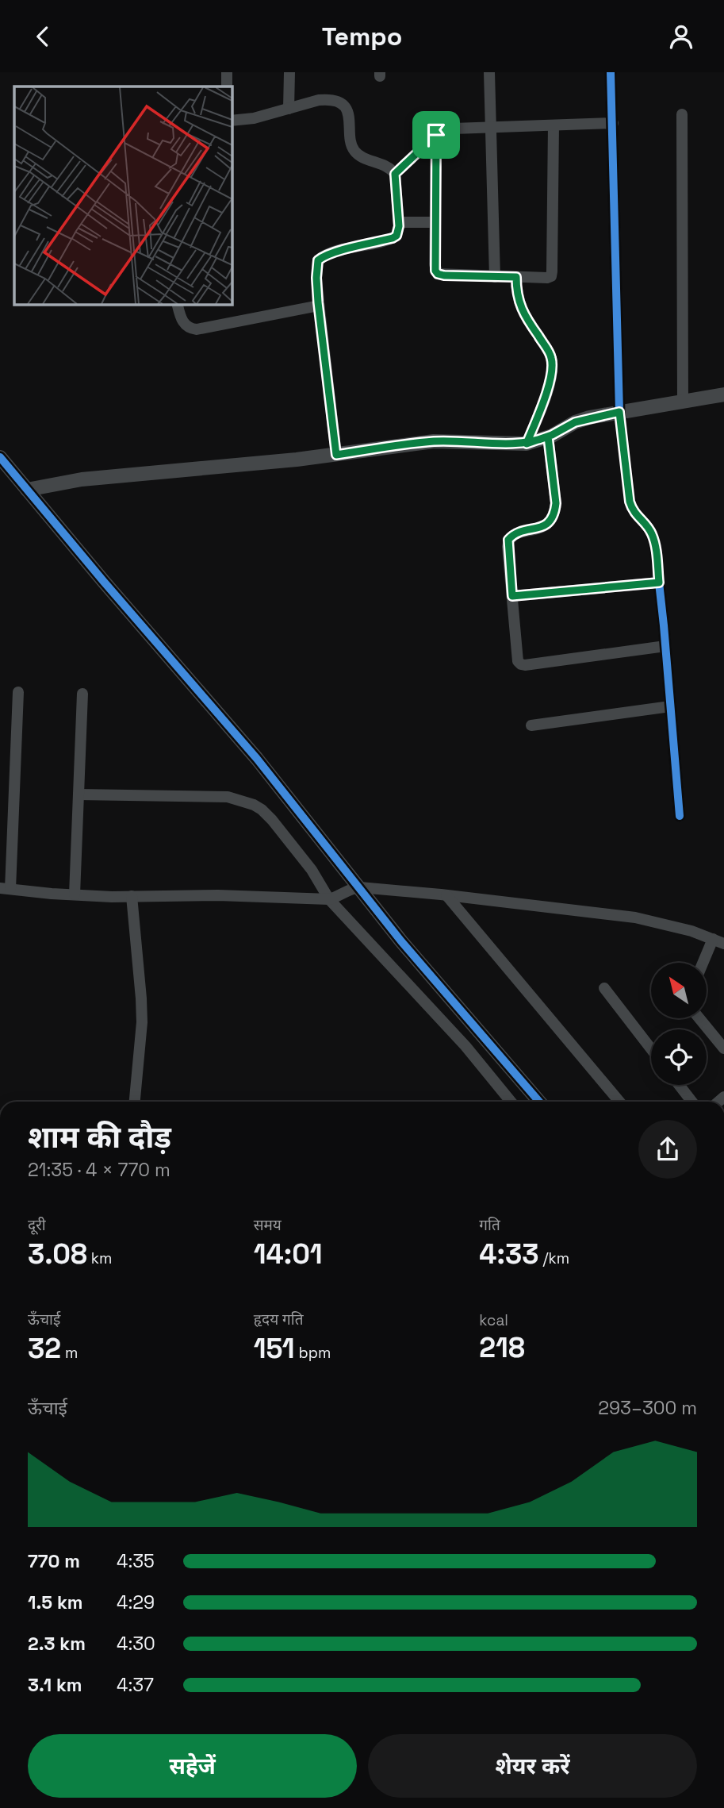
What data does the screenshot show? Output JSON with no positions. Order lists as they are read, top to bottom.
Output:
{
  "north": "top left",
  "page": {
    "header": "Tempo",
    "heading": ["शाम की दौड़", "21:35 · 4 × 770 m"],
    "stats": [
      ["दूरी", "3.08 km"],
      ["समय", "14:01"],
      ["गति", "4:33 /km"],
      ["ऊँचाई", "32 m"],
      ["हृदय गति", "151 bpm"],
      ["kcal", "218"]
    ],
    "chart": ["ऊँचाई", "293–300 m"],
    "list": [
      {
        "name": "770 m",
        "note": "4:35"
      },
      {
        "name": "1.5 km",
        "note": "4:29"
      },
      {
        "name": "2.3 km",
        "note": "4:30"
      },
      {
        "name": "3.1 km",
        "note": "4:37"
      }
    ],
    "buttons": ["सहेजें", "शेयर करें"]
  }
}
